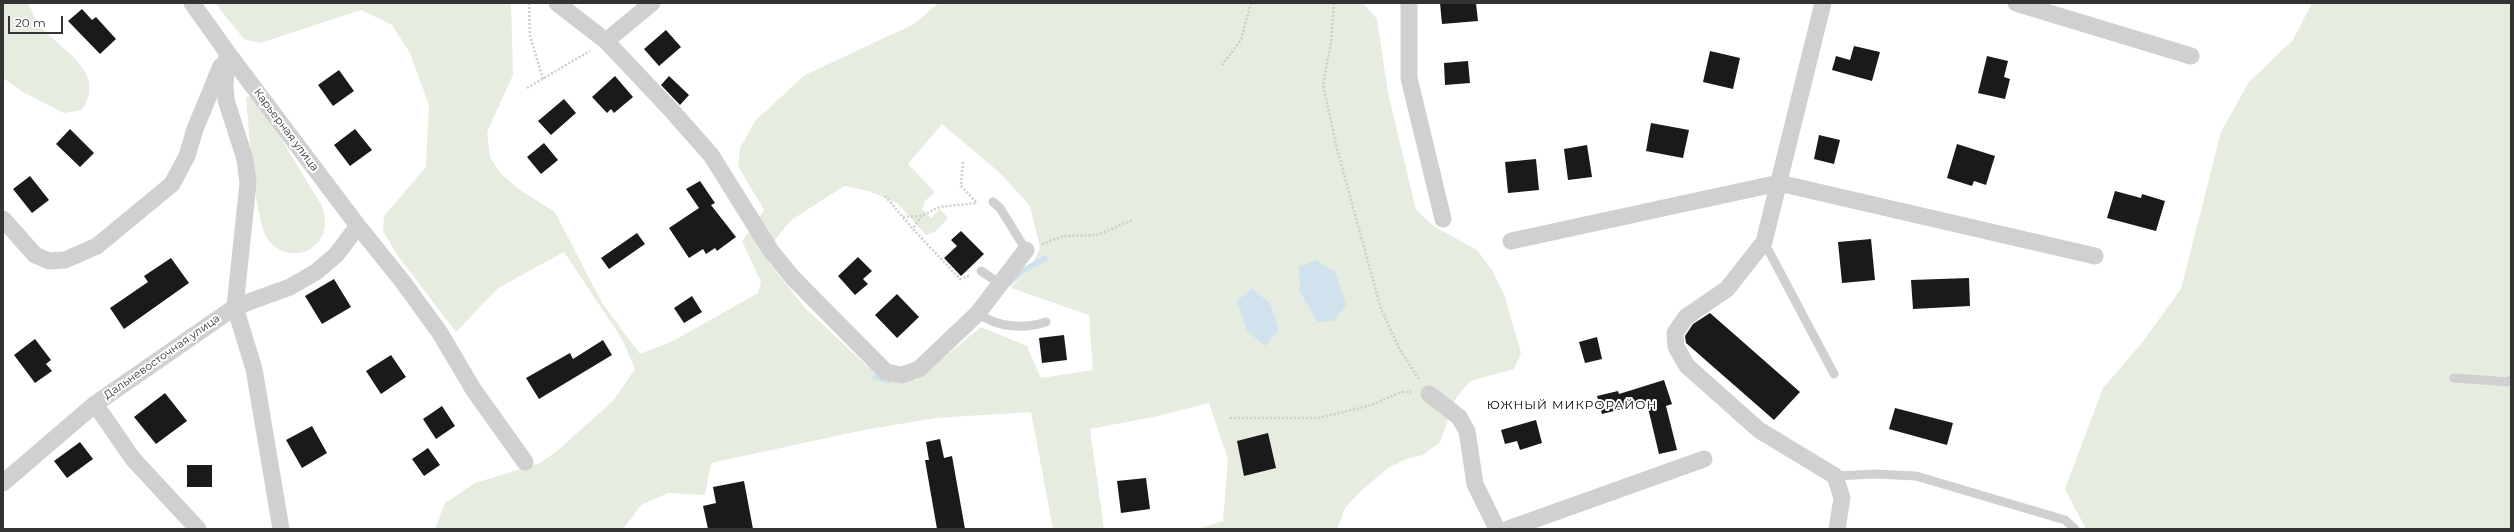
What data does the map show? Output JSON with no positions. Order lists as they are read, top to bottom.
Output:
{
  "streets": {
    "street": ["Карьерная улица", "Дальневосточная улица"]
  },
  "crossings": [
    ["Карьерная улица", "Дальневосточная улица"]
  ],
  "districts": ["ЮЖНЫЙ МИКРОРАЙОН"],
  "scale_bar": "20 m"
}
